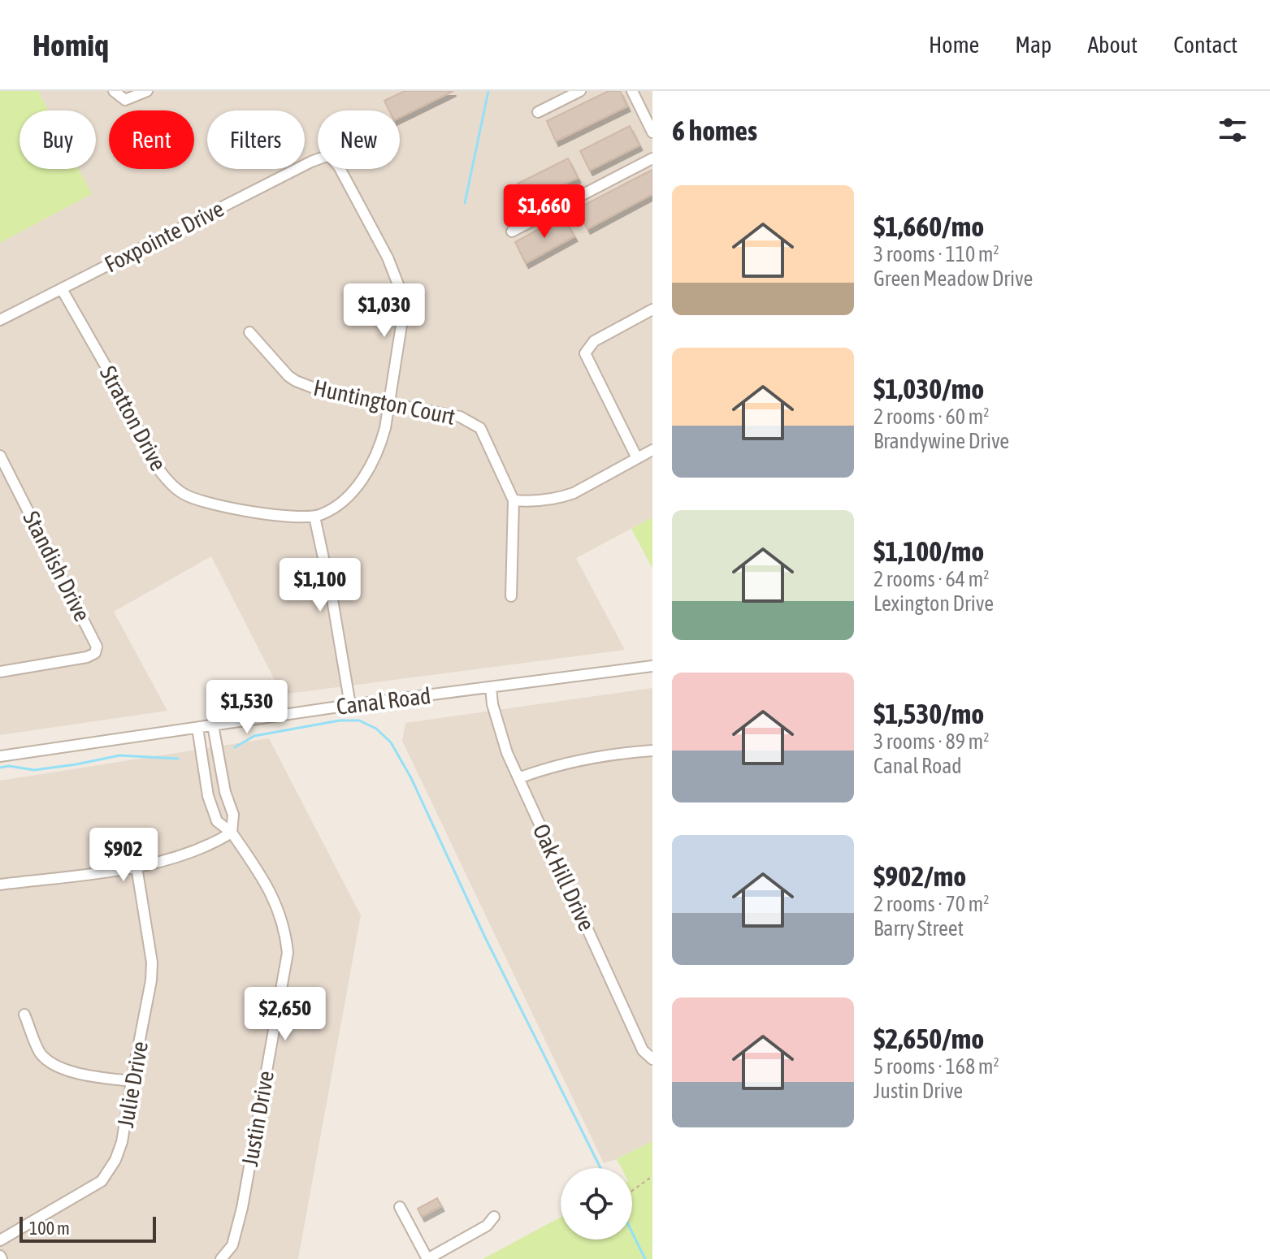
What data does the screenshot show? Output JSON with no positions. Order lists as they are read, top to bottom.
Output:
{
  "streets": {
    "street": [
      "Foxpointe Drive",
      "Huntington Court",
      "Stratton Drive",
      "Standish Drive",
      "Canal Road",
      "Oak Hill Drive",
      "Julie Drive",
      "Justin Drive"
    ]
  },
  "crossings": [
    ["Foxpointe Drive", "Huntington Court"],
    ["Foxpointe Drive", "Stratton Drive"],
    ["Canal Road", "Oak Hill Drive"],
    ["Canal Road", "Justin Drive"]
  ],
  "scale_bar": "100 m",
  "page": {
    "header": "Homiq",
    "nav": [
      "Home",
      "Map",
      "About",
      "Contact"
    ],
    "heading": "6 homes",
    "chip": [
      "Buy",
      "Rent",
      "Filters",
      "New"
    ],
    "list": [
      {
        "name": "$1,660/mo",
        "note": "3 rooms · 110 m² · Green Meadow Drive"
      },
      {
        "name": "$1,030/mo",
        "note": "2 rooms · 60 m² · Brandywine Drive"
      },
      {
        "name": "$1,100/mo",
        "note": "2 rooms · 64 m² · Lexington Drive"
      },
      {
        "name": "$1,530/mo",
        "note": "3 rooms · 89 m² · Canal Road"
      },
      {
        "name": "$902/mo",
        "note": "2 rooms · 70 m² · Barry Street"
      },
      {
        "name": "$2,650/mo",
        "note": "5 rooms · 168 m² · Justin Drive"
      }
    ],
    "price": [
      "$1,660",
      "$1,030",
      "$1,100",
      "$1,530",
      "$902",
      "$2,650"
    ],
    "scale": "100 m"
  }
}
